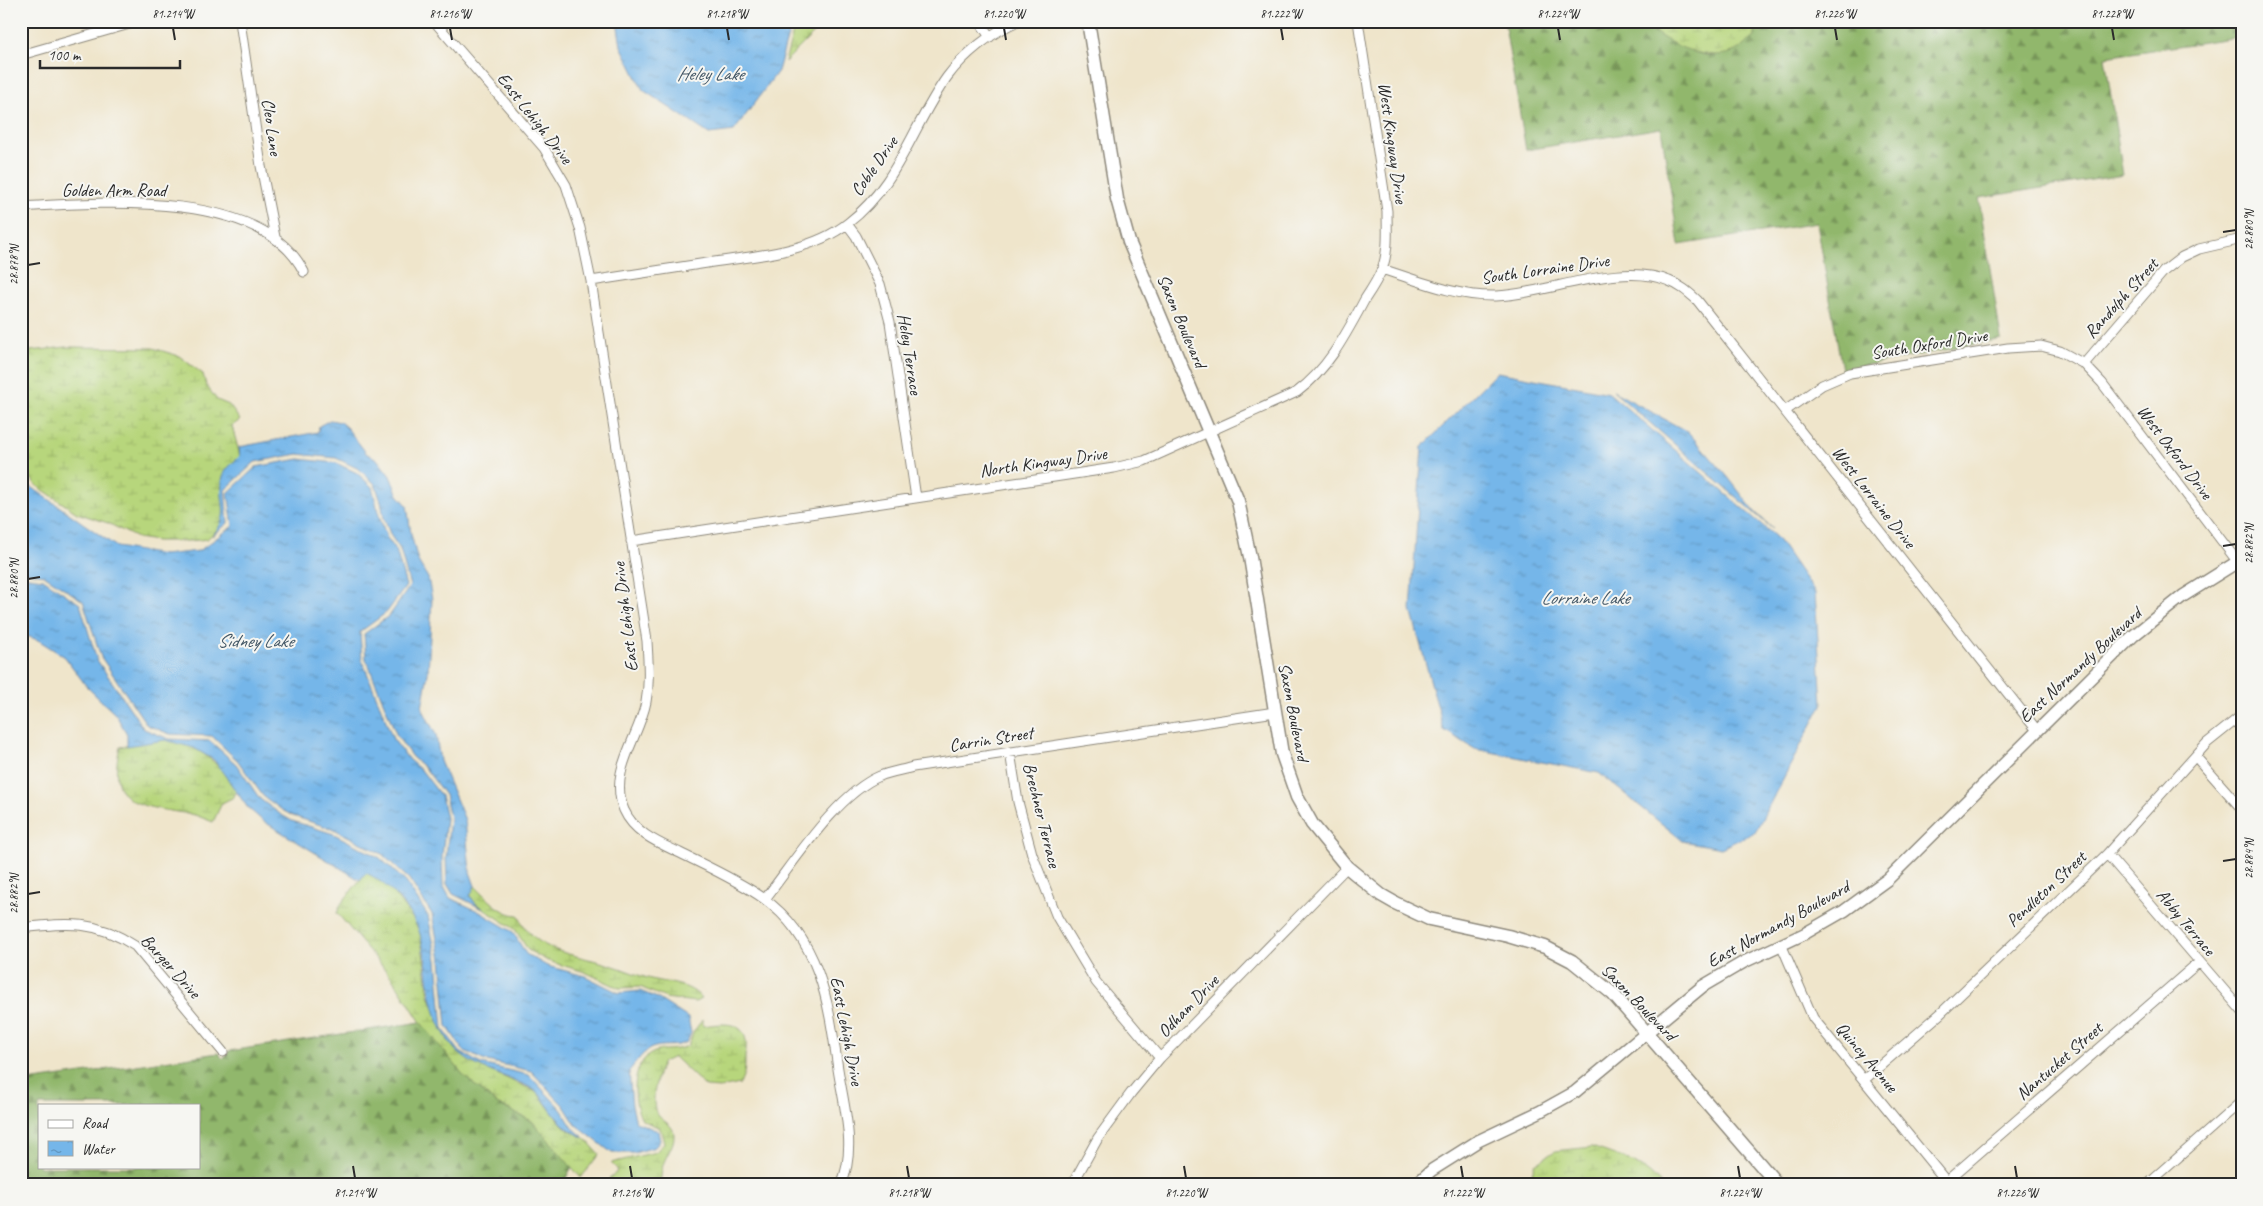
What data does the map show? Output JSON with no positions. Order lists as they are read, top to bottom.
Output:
{
  "streets": {
    "main road": ["Saxon Boulevard"],
    "street": [
      "East Lehigh Drive",
      "Cleo Lane",
      "West Kingway Drive",
      "Coble Drive",
      "Golden Arm Road",
      "South Lorraine Drive",
      "Randolph Street",
      "South Oxford Drive",
      "Heley Terrace",
      "West Oxford Drive",
      "North Kingway Drive",
      "West Lorraine Drive",
      "East Normandy Boulevard",
      "Carrin Street",
      "Brechner Terrace",
      "Pendleton Street",
      "Abby Terrace",
      "Barger Drive",
      "Odham Drive",
      "Quincy Avenue",
      "Nantucket Street"
    ]
  },
  "crossings": [
    ["East Lehigh Drive", "Coble Drive"],
    ["East Lehigh Drive", "North Kingway Drive"],
    ["East Lehigh Drive", "Carrin Street"],
    ["Cleo Lane", "Golden Arm Road"],
    ["West Kingway Drive", "South Lorraine Drive"],
    ["West Kingway Drive", "North Kingway Drive"],
    ["Coble Drive", "Heley Terrace"],
    ["South Lorraine Drive", "North Kingway Drive"],
    ["South Lorraine Drive", "West Lorraine Drive"],
    ["Randolph Street", "South Oxford Drive"],
    ["Randolph Street", "West Oxford Drive"],
    ["Saxon Boulevard", "North Kingway Drive"],
    ["Saxon Boulevard", "East Normandy Boulevard"],
    ["Saxon Boulevard", "Carrin Street"],
    ["Saxon Boulevard", "Odham Drive"],
    ["South Oxford Drive", "West Oxford Drive"],
    ["South Oxford Drive", "West Lorraine Drive"],
    ["Heley Terrace", "North Kingway Drive"],
    ["West Oxford Drive", "East Normandy Boulevard"],
    ["West Lorraine Drive", "East Normandy Boulevard"],
    ["East Normandy Boulevard", "Quincy Avenue"],
    ["Carrin Street", "Brechner Terrace"],
    ["Brechner Terrace", "Odham Drive"],
    ["Pendleton Street", "Abby Terrace"],
    ["Pendleton Street", "Quincy Avenue"],
    ["Abby Terrace", "Nantucket Street"],
    ["Quincy Avenue", "Nantucket Street"]
  ],
  "water": ["Heley Lake", "Lorraine Lake", "Sidney Lake"],
  "legend": ["Road", "Water"],
  "scale_bar": "100 m",
  "coordinates": [
    "81.214°W",
    "81.216°W",
    "81.218°W",
    "81.220°W",
    "81.222°W",
    "81.224°W",
    "81.226°W",
    "81.228°W",
    "28.880°N",
    "28.878°N",
    "28.882°N",
    "28.884°N"
  ]
}
